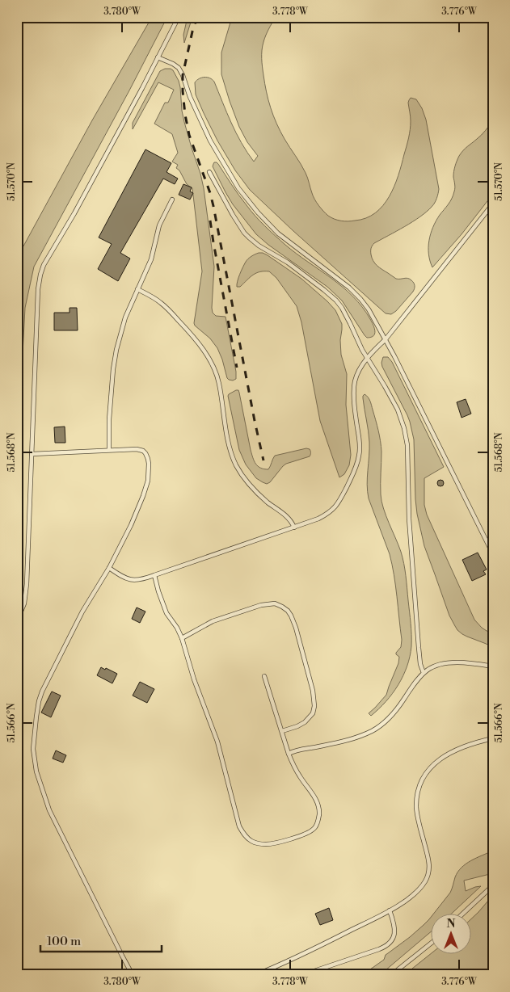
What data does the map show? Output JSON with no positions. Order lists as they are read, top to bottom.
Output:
{
  "scale_bar": "100 m",
  "north": "top",
  "coordinates": [
    "3.780°W",
    "3.778°W",
    "3.776°W",
    "51.570°N",
    "51.568°N",
    "51.566°N"
  ]
}
